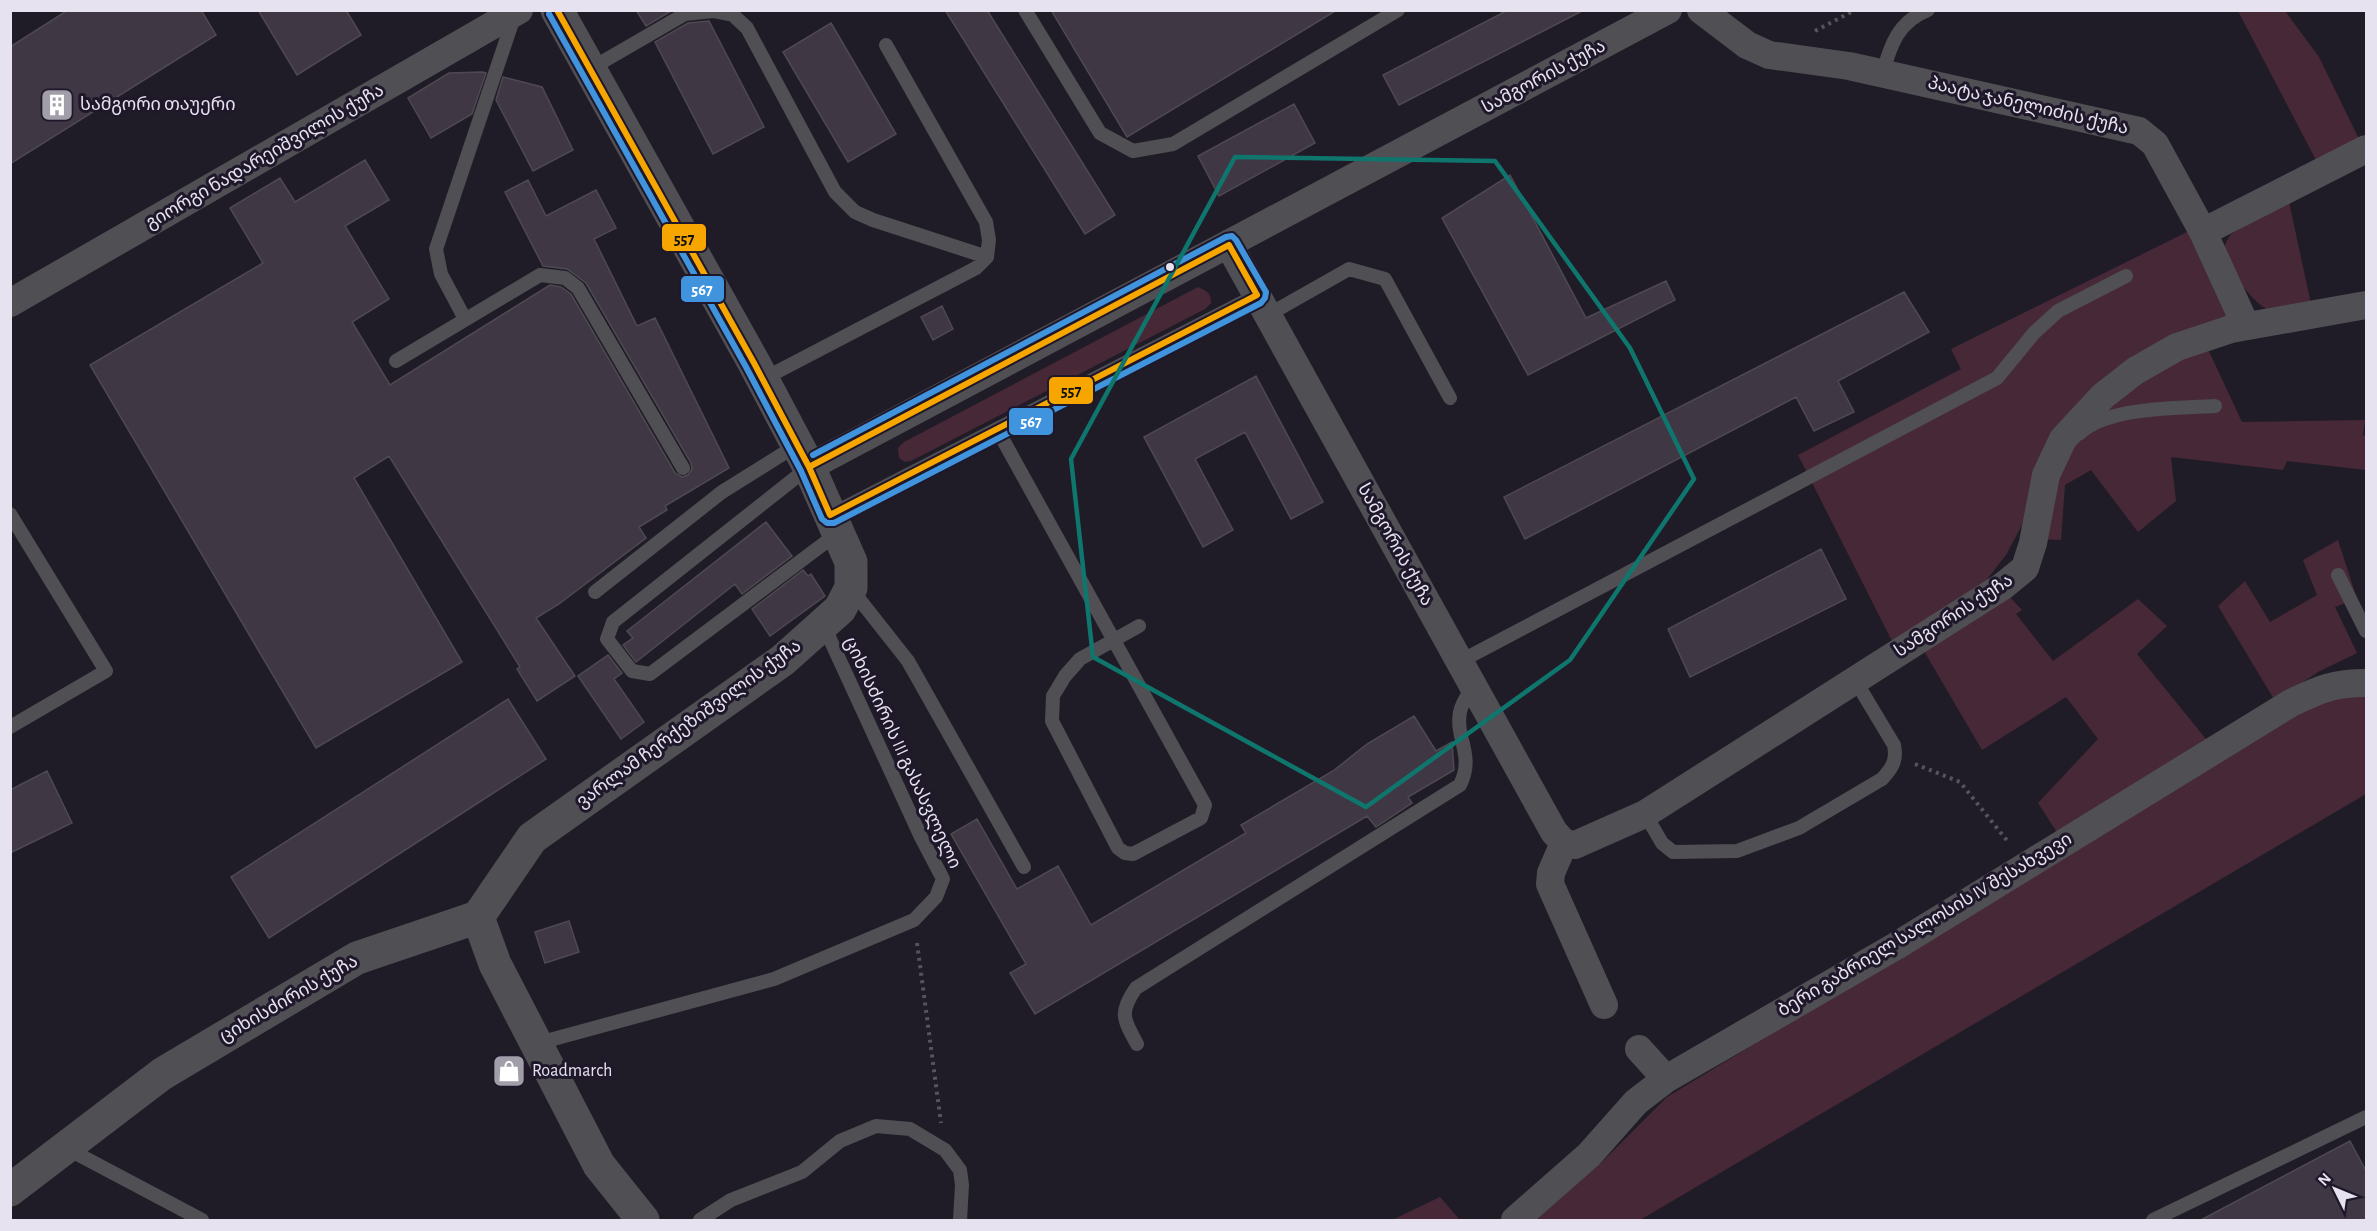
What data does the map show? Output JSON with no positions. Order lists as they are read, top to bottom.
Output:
{
  "streets": {
    "street": [
      "სამგორის ქუჩა",
      "პაატა ჯანელიძის ქუჩა",
      "გიორგი ნადარეიშვილის ქუჩა",
      "ვარლამ ჩერქეზიშვილის ქუჩა",
      "ბერი გაბრიელ სალოსის IV შესახვევი",
      "ციხისძირის ქუჩა"
    ],
    "lane": ["ციხისძირის III გასასვლელი"]
  },
  "crossings": [
    ["სამგორის ქუჩა", "პაატა ჯანელიძის ქუჩა"],
    ["ვარლამ ჩერქეზიშვილის ქუჩა", "ციხისძირის III გასასვლელი"],
    ["ვარლამ ჩერქეზიშვილის ქუჩა", "ციხისძირის ქუჩა"]
  ],
  "places": {
    "building": ["სამგორი თაუერი"],
    "shop": ["Roadmarch"]
  },
  "lines": ["transit line 557", "transit line 567"],
  "north": "top left"
}
